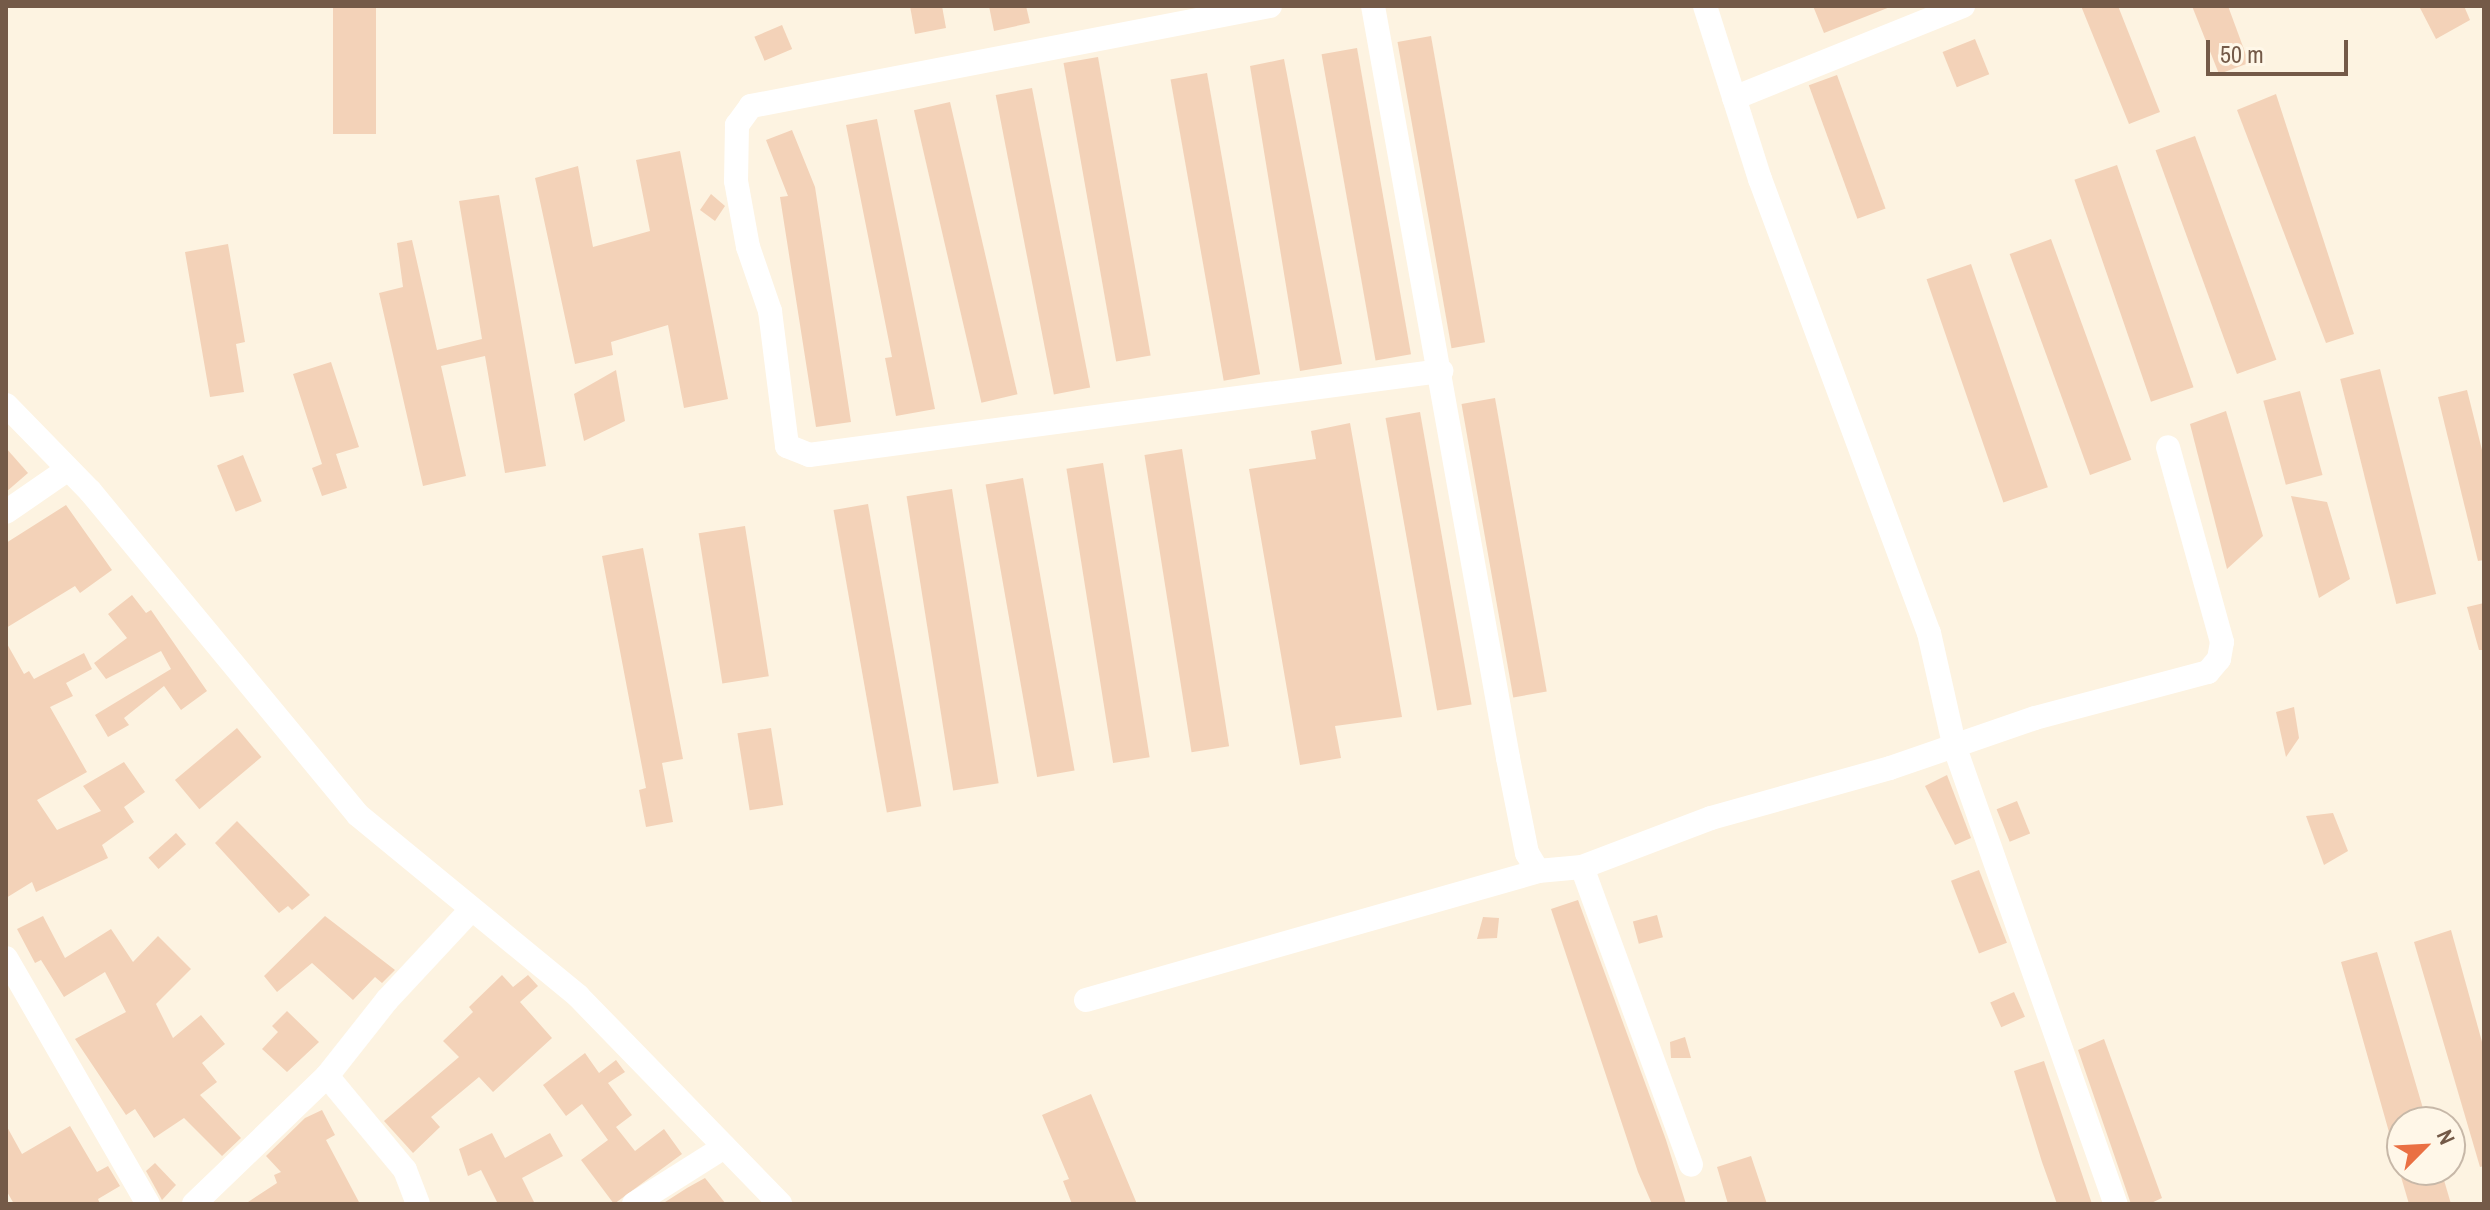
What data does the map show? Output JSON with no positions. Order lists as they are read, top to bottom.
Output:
{
  "scale_bar": "50 m",
  "north": "top right"
}
